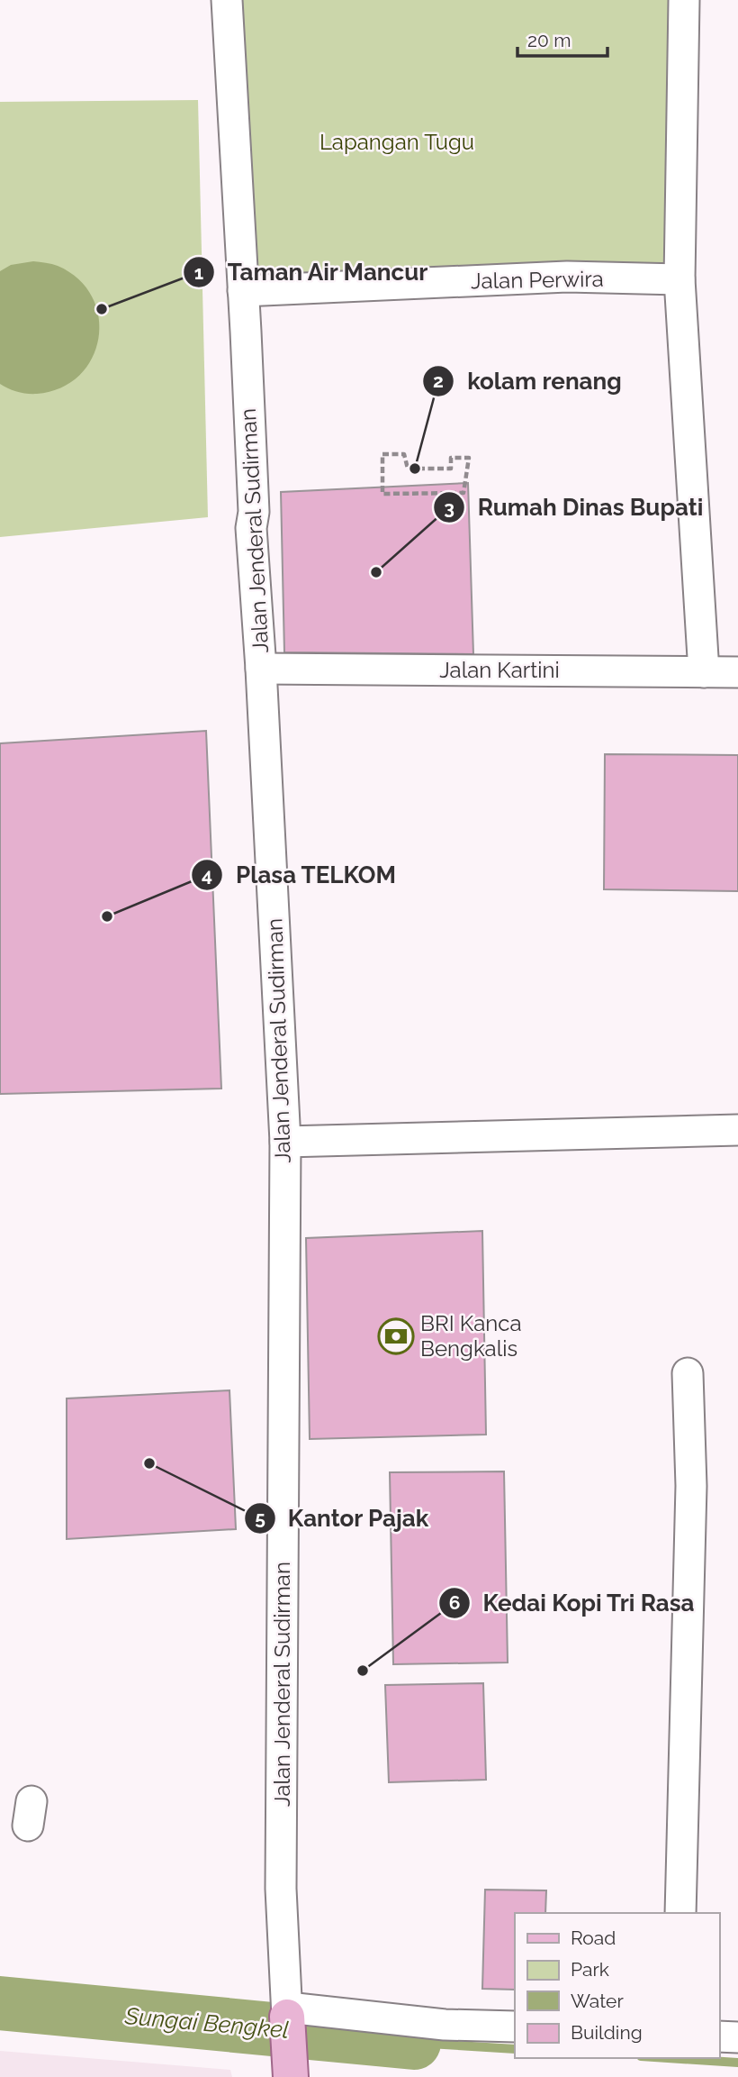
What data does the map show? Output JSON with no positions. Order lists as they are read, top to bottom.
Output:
{
  "streets": {
    "street": ["Jalan Perwira", "Jalan Jenderal Sudirman", "Jalan Kartini"]
  },
  "crossings": [
    ["Jalan Perwira", "Jalan Jenderal Sudirman"],
    ["Jalan Jenderal Sudirman", "Jalan Kartini"]
  ],
  "water": ["Sungai Bengkel"],
  "parks": ["Lapangan Tugu"],
  "places": {
    "other": [
      "Taman Air Mancur",
      "kolam renang",
      "Rumah Dinas Bupati",
      "Plasa TELKOM",
      "Kantor Pajak",
      "Kedai Kopi Tri Rasa"
    ],
    "bank": ["BRI Kanca Bengkalis"]
  },
  "legend": [
    "Road",
    "Park",
    "Water",
    "Building"
  ],
  "scale_bar": "20 m"
}
